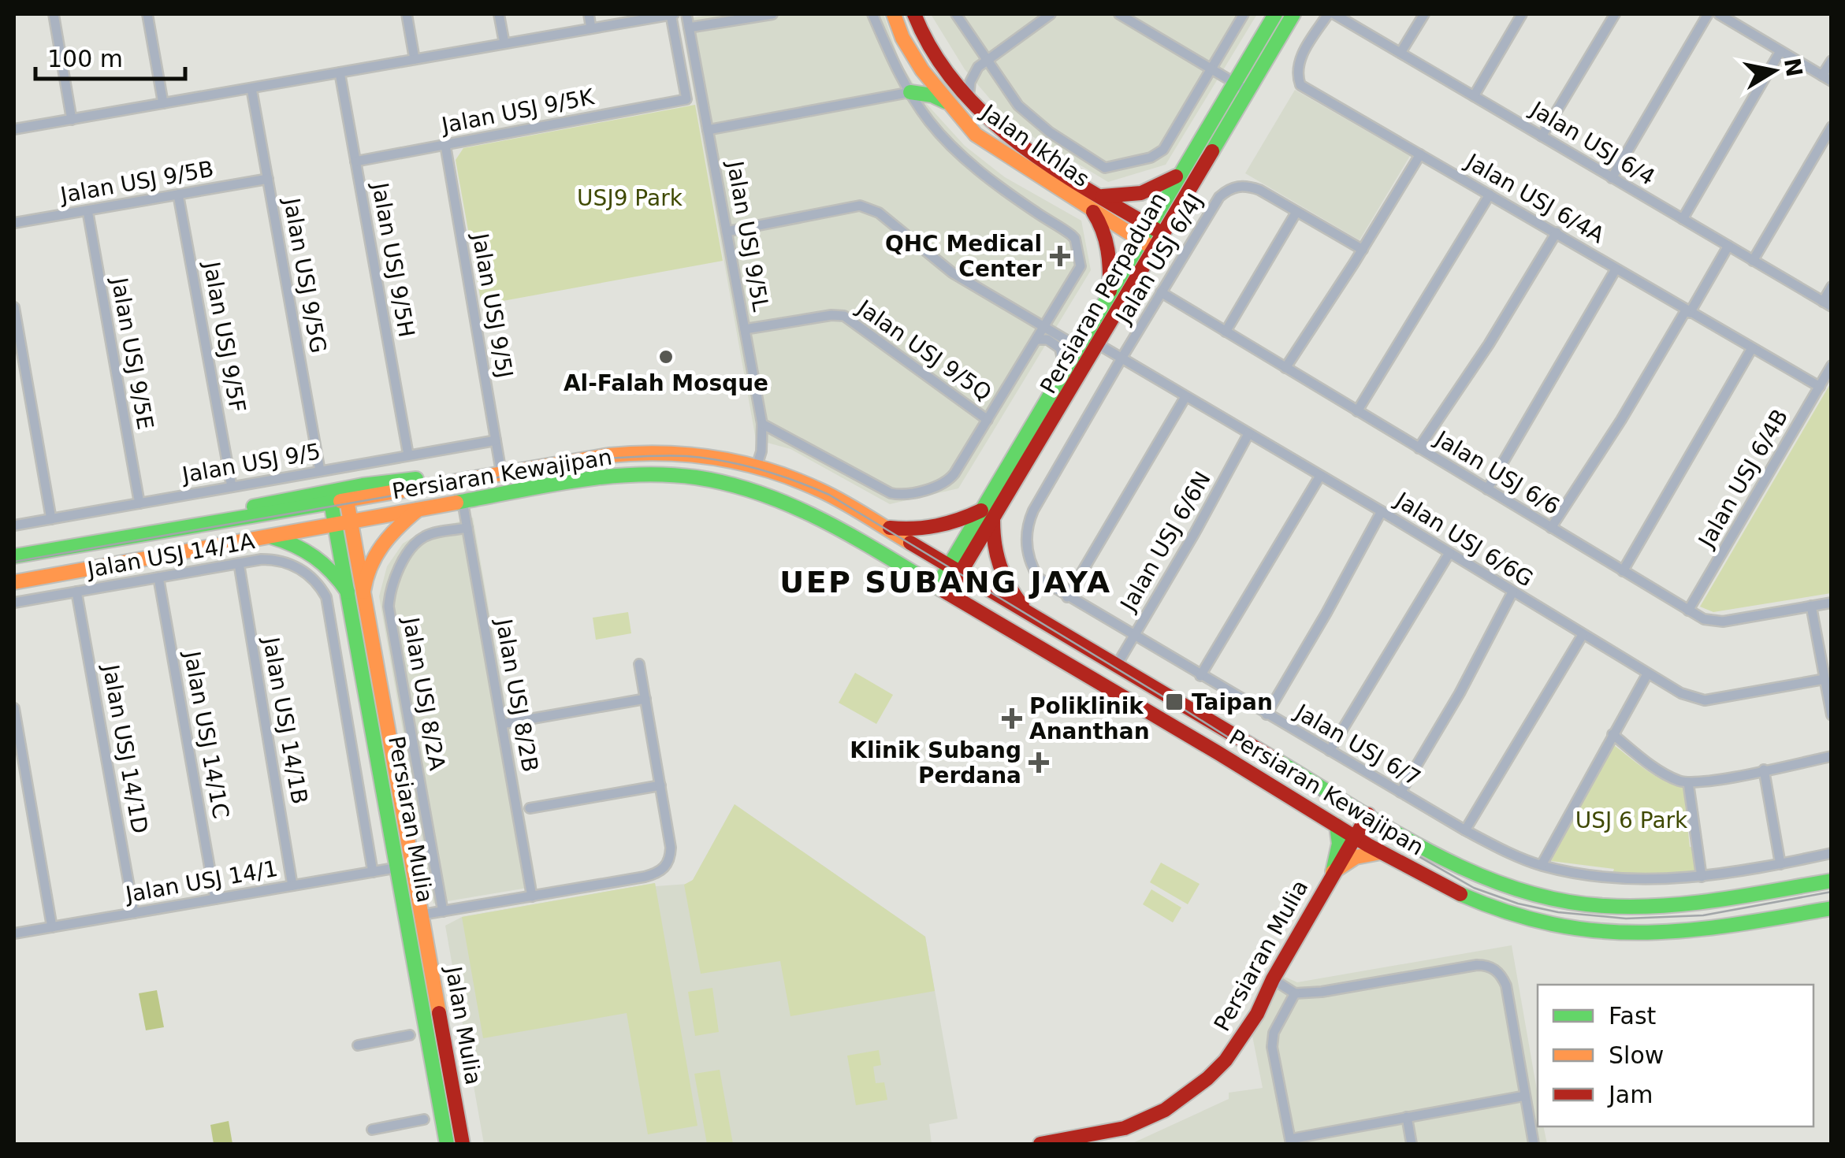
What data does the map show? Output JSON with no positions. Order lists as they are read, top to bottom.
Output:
{
  "streets": {
    "main road": [
      "Jalan Ikhlas",
      "Persiaran Perpaduan",
      "Persiaran Kewajipan",
      "Persiaran Mulia",
      "Jalan Mulia"
    ],
    "street": [
      "Jalan USJ 9/5K",
      "Jalan USJ 6/4",
      "Jalan USJ 9/5B",
      "Jalan USJ 6/4A",
      "Jalan USJ 9/5L",
      "Jalan USJ 6/4J",
      "Jalan USJ 9/5H",
      "Jalan USJ 9/5G",
      "Jalan USJ 9/5J",
      "Jalan USJ 9/5F",
      "Jalan USJ 9/5Q",
      "Jalan USJ 9/5E",
      "Jalan USJ 9/5",
      "Jalan USJ 6/6",
      "Jalan USJ 6/4B",
      "Jalan USJ 6/6G",
      "Jalan USJ 6/6N",
      "Jalan USJ 14/1A",
      "Jalan USJ 8/2A",
      "Jalan USJ 8/2B",
      "Jalan USJ 14/1B",
      "Jalan USJ 14/1C",
      "Jalan USJ 6/7",
      "Jalan USJ 14/1D",
      "Jalan USJ 14/1"
    ]
  },
  "crossings": [
    ["Jalan USJ 9/5K", "Jalan USJ 9/5H"],
    ["Jalan USJ 9/5K", "Jalan USJ 9/5J"],
    ["Jalan Ikhlas", "Persiaran Perpaduan"],
    ["Jalan USJ 9/5B", "Jalan USJ 9/5G"],
    ["Jalan USJ 9/5B", "Jalan USJ 9/5F"],
    ["Jalan USJ 9/5B", "Jalan USJ 9/5E"],
    ["Jalan USJ 6/4A", "Jalan USJ 6/4B"],
    ["Jalan USJ 9/5L", "Jalan USJ 9/5Q"],
    ["Jalan USJ 9/5L", "Persiaran Kewajipan"],
    ["Jalan USJ 6/4J", "Jalan USJ 6/6"],
    ["Jalan USJ 6/4J", "Jalan USJ 6/6G"],
    ["Jalan USJ 6/4J", "Jalan USJ 6/7"],
    ["Jalan USJ 9/5H", "Jalan USJ 9/5"],
    ["Jalan USJ 9/5G", "Jalan USJ 9/5"],
    ["Persiaran Perpaduan", "Persiaran Kewajipan"],
    ["Persiaran Perpaduan", "Jalan USJ 6/6G"],
    ["Jalan USJ 9/5J", "Jalan USJ 9/5"],
    ["Jalan USJ 9/5J", "Persiaran Kewajipan"],
    ["Jalan USJ 9/5F", "Jalan USJ 9/5"],
    ["Jalan USJ 9/5E", "Jalan USJ 9/5"],
    ["Jalan USJ 6/6", "Jalan USJ 6/4B"],
    ["Persiaran Kewajipan", "Jalan USJ 6/6N"],
    ["Persiaran Kewajipan", "Jalan USJ 8/2B"],
    ["Persiaran Kewajipan", "Persiaran Mulia"],
    ["Jalan USJ 6/6G", "Jalan USJ 6/6N"],
    ["Jalan USJ 6/6G", "Jalan USJ 6/7"],
    ["Jalan USJ 6/6N", "Jalan USJ 6/7"],
    ["Jalan USJ 14/1A", "Jalan USJ 14/1B"],
    ["Jalan USJ 14/1A", "Jalan USJ 14/1C"],
    ["Jalan USJ 14/1A", "Jalan USJ 14/1D"],
    ["Jalan USJ 14/1A", "Jalan USJ 14/1"],
    ["Jalan USJ 8/2A", "Jalan USJ 8/2B"],
    ["Jalan USJ 14/1B", "Jalan USJ 14/1"],
    ["Jalan USJ 14/1C", "Jalan USJ 14/1"],
    ["Jalan USJ 14/1D", "Jalan USJ 14/1"],
    ["Persiaran Mulia", "Jalan USJ 14/1"],
    ["Persiaran Mulia", "Jalan Mulia"]
  ],
  "districts": ["UEP SUBANG JAYA"],
  "parks": ["USJ9 Park", "USJ 6 Park"],
  "places": {
    "health": ["QHC Medical Center", "Poliklinik Ananthan", "Klinik Subang Perdana"],
    "other": ["Al-Falah Mosque"],
    "transit": ["Taipan"]
  },
  "legend": ["Fast", "Slow", "Jam"],
  "scale_bar": "100 m",
  "north": "right"
}
